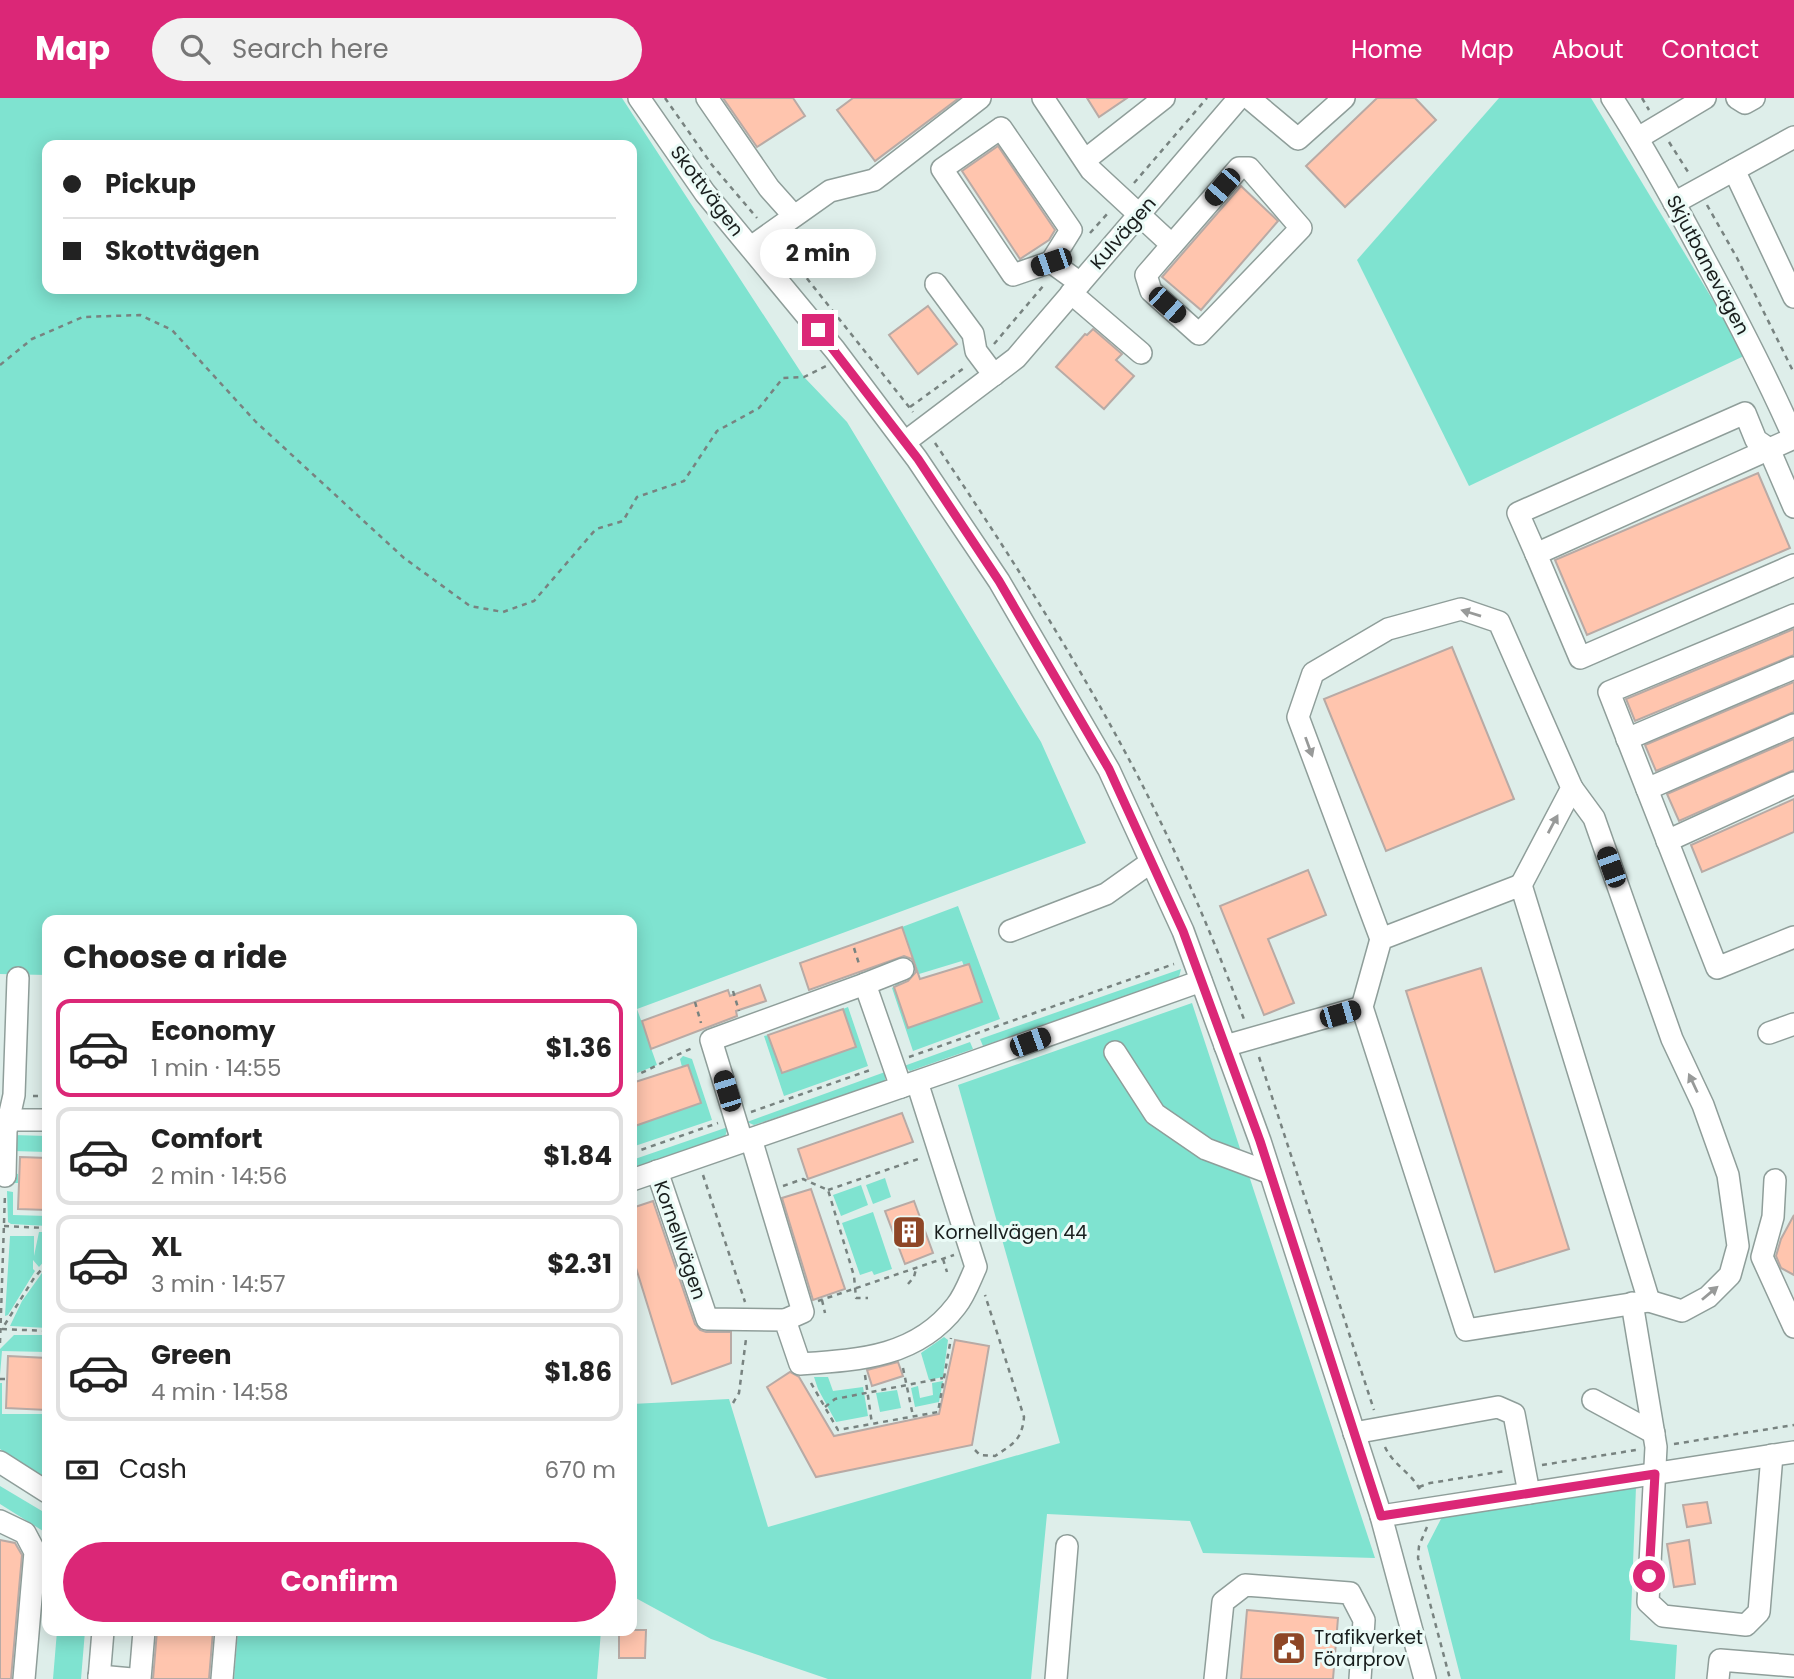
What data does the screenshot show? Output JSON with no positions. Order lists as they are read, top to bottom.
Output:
{
  "streets": {
    "street": [
      "Skottvägen",
      "Kulvägen",
      "Skjutbanevägen",
      "Kornellvägen"
    ]
  },
  "crossings": [
    ["Skottvägen", "Kulvägen"],
    ["Skottvägen", "Kornellvägen"]
  ],
  "places": {
    "building": ["Kornellvägen 44"],
    "public building": ["Trafikverket Förarprov"]
  },
  "page": {
    "header": "Map",
    "search": "Search here",
    "nav": [
      "Home",
      "Map",
      "About",
      "Contact"
    ],
    "banner": ["Pickup", "Skottvägen"],
    "bubble": "2 min",
    "heading": "Choose a ride",
    "list": [
      {
        "name": "Economy",
        "note": "1 min · 14:55",
        "value": "$1.36"
      },
      {
        "name": "Comfort",
        "note": "2 min · 14:56",
        "value": "$1.84"
      },
      {
        "name": "XL",
        "note": "3 min · 14:57",
        "value": "$2.31"
      },
      {
        "name": "Green",
        "note": "4 min · 14:58",
        "value": "$1.86"
      }
    ],
    "pay": ["Cash", "670 m"],
    "buttons": "Confirm"
  }
}
